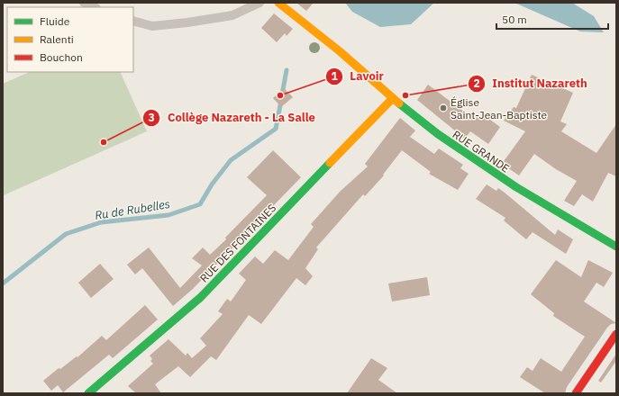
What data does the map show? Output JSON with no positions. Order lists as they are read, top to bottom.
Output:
{
  "streets": {
    "street": ["RUE GRANDE", "RUE DES FONTAINES"]
  },
  "crossings": [
    ["RUE GRANDE", "RUE DES FONTAINES"]
  ],
  "water": ["Ru de Rubelles"],
  "places": [
    "Lavoir",
    "Institut Nazareth",
    "Église Saint-Jean-Baptiste",
    "Collège Nazareth - La Salle"
  ],
  "legend": ["Fluide", "Ralenti", "Bouchon"],
  "scale_bar": "50 m"
}
